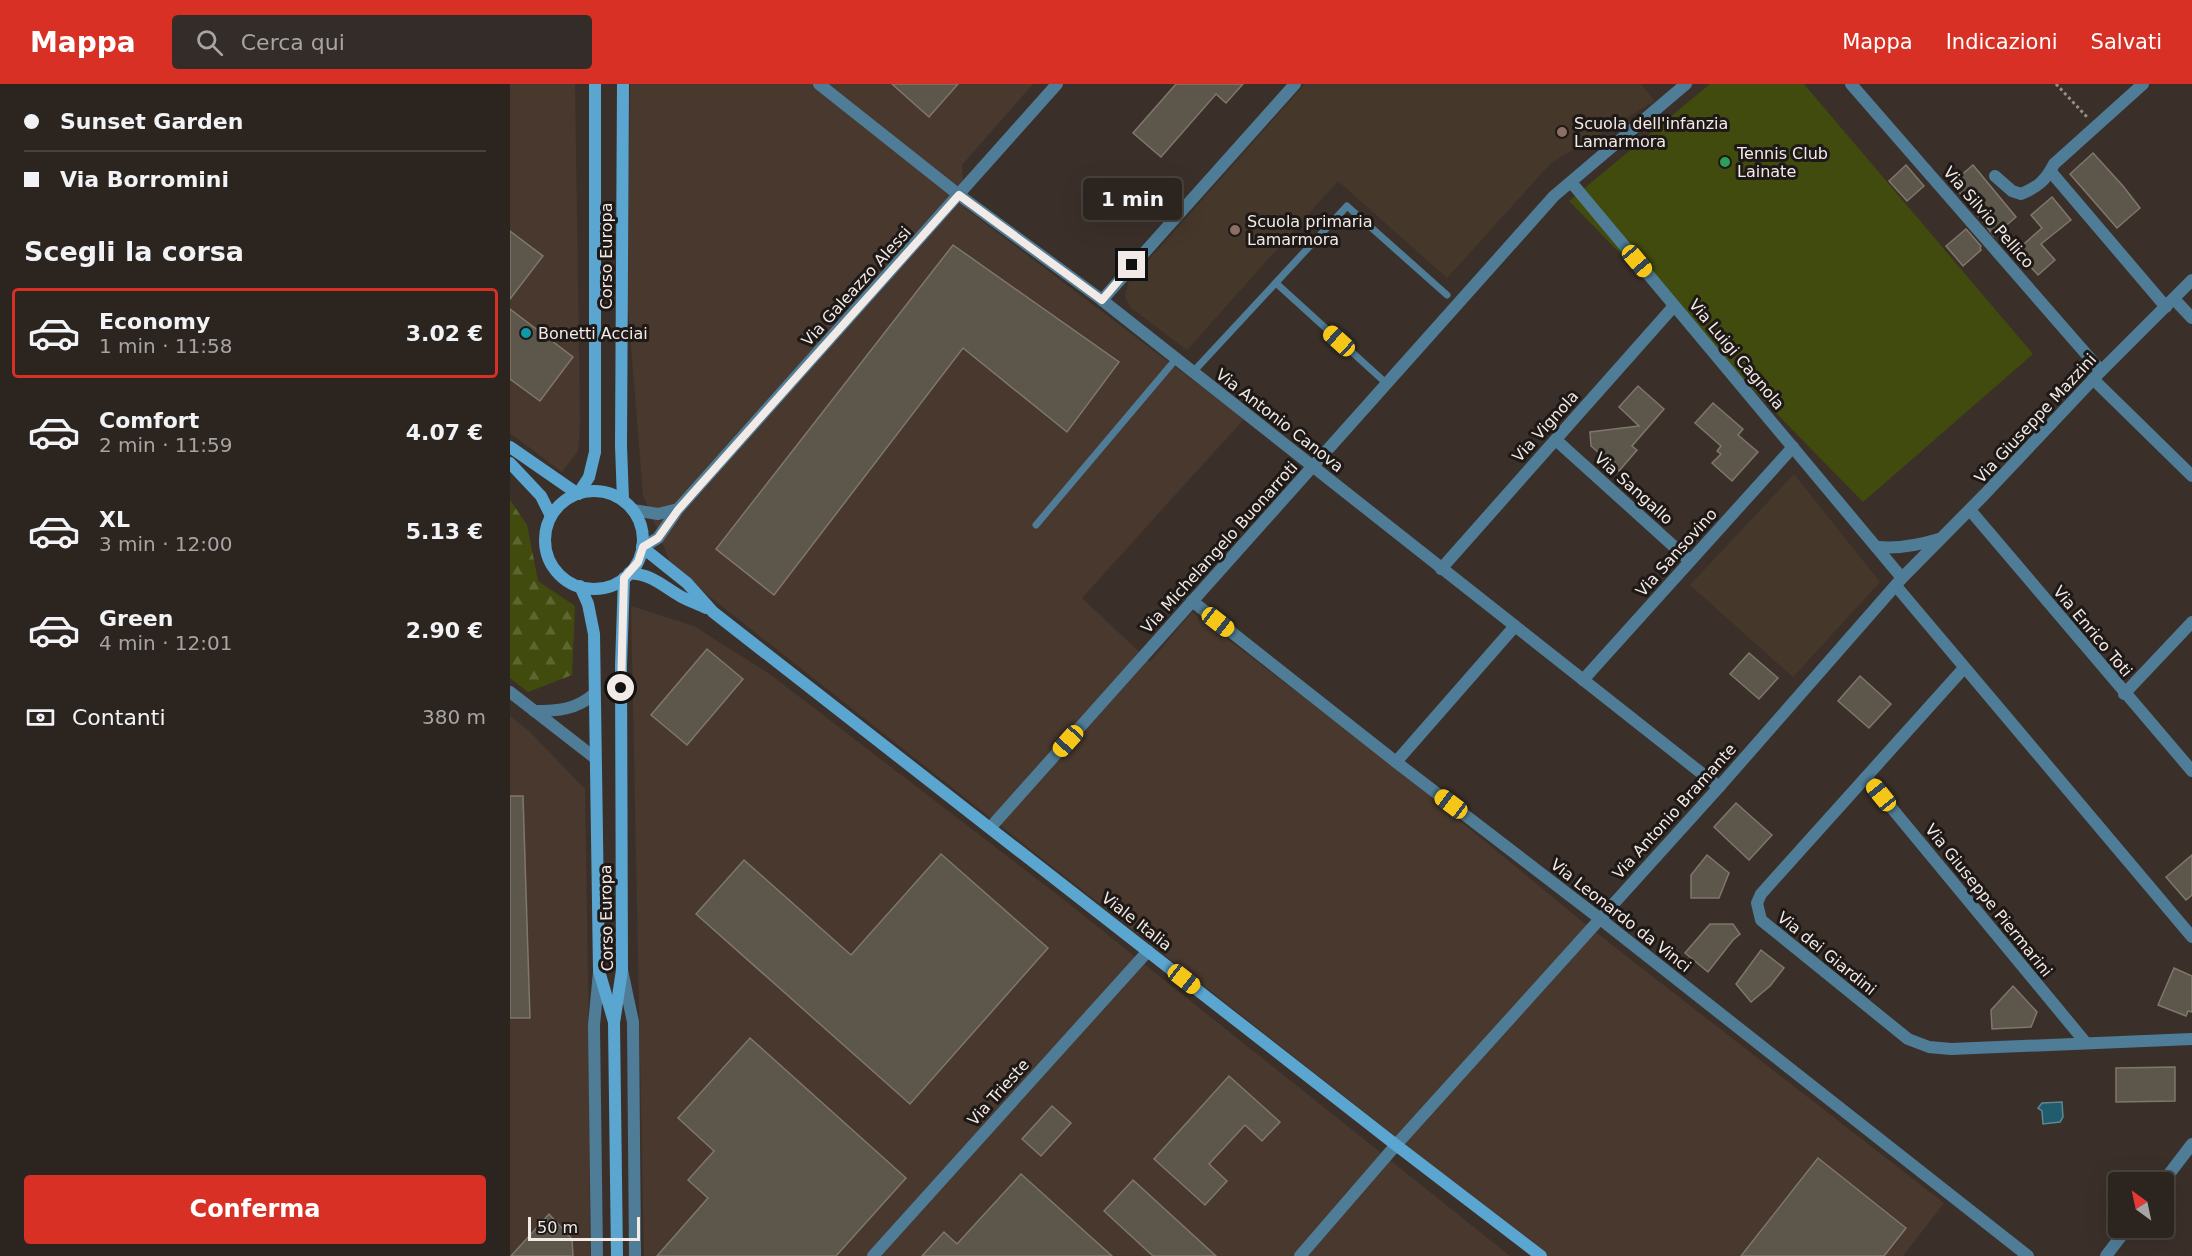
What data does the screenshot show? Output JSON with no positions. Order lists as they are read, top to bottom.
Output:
{
  "streets": {
    "main road": ["Corso Europa", "Viale Italia"],
    "street": [
      "Via Silvio Pellico",
      "Via Galeazzo Alessi",
      "Via Luigi Cagnola",
      "Via Giuseppe Mazzini",
      "Via Antonio Canova",
      "Via Vignola",
      "Via Sangallo",
      "Via Michelangelo Buonarroti",
      "Via Sansovino",
      "Via Enrico Toti",
      "Via Antonio Bramante",
      "Via Giuseppe Piermarini",
      "Via Leonardo da Vinci",
      "Via dei Giardini",
      "Via Trieste"
    ]
  },
  "crossings": [
    ["Via Silvio Pellico", "Via Giuseppe Mazzini"],
    ["Corso Europa", "Via Galeazzo Alessi"],
    ["Corso Europa", "Viale Italia"],
    ["Via Galeazzo Alessi", "Via Antonio Canova"],
    ["Via Galeazzo Alessi", "Viale Italia"],
    ["Via Luigi Cagnola", "Via Giuseppe Mazzini"],
    ["Via Luigi Cagnola", "Via Vignola"],
    ["Via Luigi Cagnola", "Via Michelangelo Buonarroti"],
    ["Via Luigi Cagnola", "Via Sansovino"],
    ["Via Luigi Cagnola", "Via Antonio Bramante"],
    ["Via Luigi Cagnola", "Via dei Giardini"],
    ["Via Giuseppe Mazzini", "Via Enrico Toti"],
    ["Via Giuseppe Mazzini", "Via Antonio Bramante"],
    ["Via Antonio Canova", "Via Vignola"],
    ["Via Antonio Canova", "Via Michelangelo Buonarroti"],
    ["Via Antonio Canova", "Via Sansovino"],
    ["Via Antonio Canova", "Via Antonio Bramante"],
    ["Via Vignola", "Via Sangallo"],
    ["Via Sangallo", "Via Sansovino"],
    ["Via Michelangelo Buonarroti", "Via Leonardo da Vinci"],
    ["Via Michelangelo Buonarroti", "Viale Italia"],
    ["Via Antonio Bramante", "Via Leonardo da Vinci"],
    ["Via Antonio Bramante", "Viale Italia"],
    ["Via Giuseppe Piermarini", "Via dei Giardini"],
    ["Viale Italia", "Via Trieste"]
  ],
  "places": [
    "Scuola dell'infanzia Lamarmora",
    "Tennis Club Lainate",
    "Scuola primaria Lamarmora",
    "Bonetti Acciai"
  ],
  "scale_bar": "50 m",
  "north": "top left",
  "page": {
    "header": "Mappa",
    "search": "Cerca qui",
    "nav": ["Mappa", "Indicazioni", "Salvati"],
    "banner": ["Sunset Garden", "Via Borromini"],
    "bubble": "1 min",
    "heading": "Scegli la corsa",
    "list": [
      {
        "name": "Economy",
        "note": "1 min · 11:58",
        "value": "3.02 €"
      },
      {
        "name": "Comfort",
        "note": "2 min · 11:59",
        "value": "4.07 €"
      },
      {
        "name": "XL",
        "note": "3 min · 12:00",
        "value": "5.13 €"
      },
      {
        "name": "Green",
        "note": "4 min · 12:01",
        "value": "2.90 €"
      }
    ],
    "pay": ["Contanti", "380 m"],
    "buttons": "Conferma",
    "scale": "50 m"
  }
}
